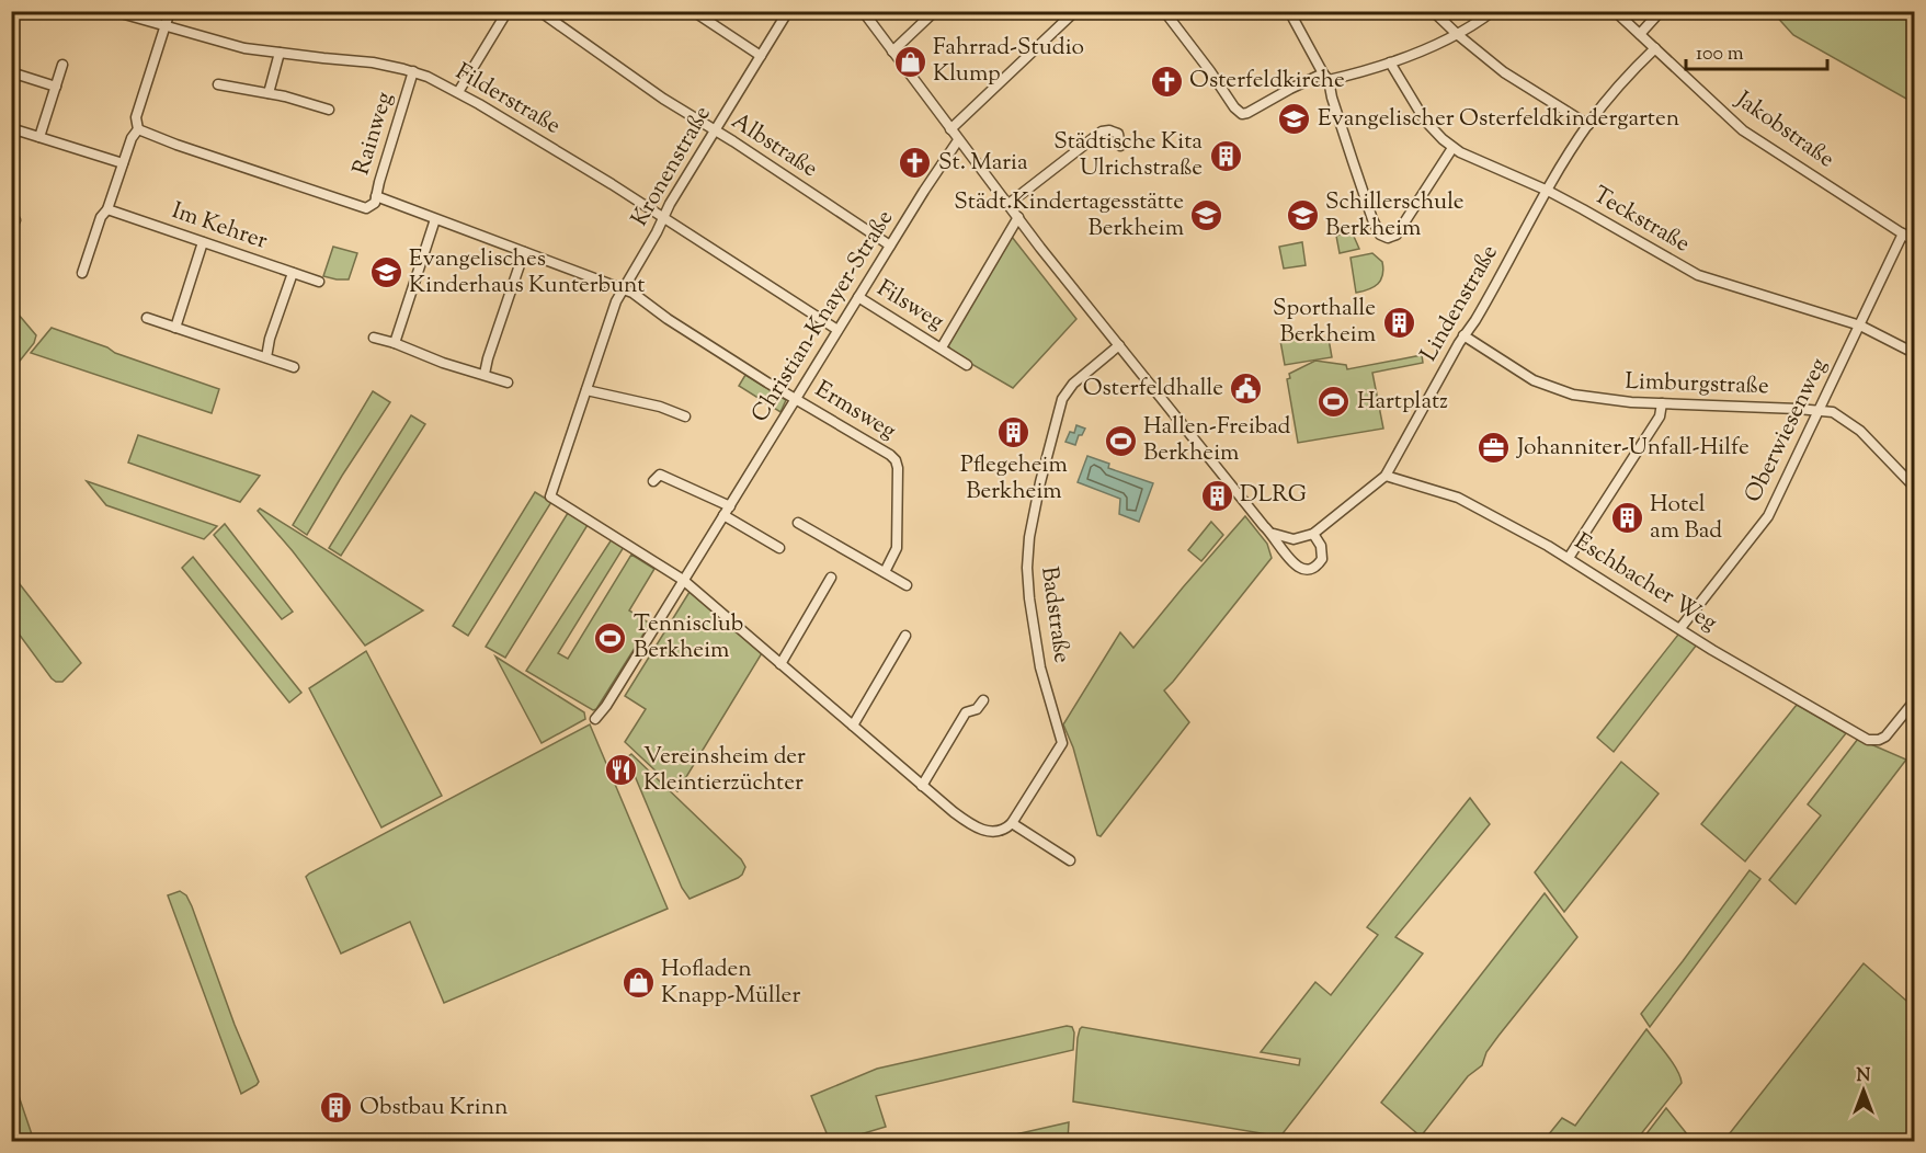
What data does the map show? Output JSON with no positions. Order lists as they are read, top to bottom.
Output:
{
  "streets": {
    "street": [
      "Filderstraße",
      "Jakobstraße",
      "Rainweg",
      "Albstraße",
      "Kronenstraße",
      "Teckstraße",
      "Im Kehrer",
      "Lindenstraße",
      "Filsweg",
      "Christian-Knayer-Straße",
      "Limburgstraße",
      "Ermsweg",
      "Oberwiesenweg",
      "Eschbacher Weg",
      "Badstraße"
    ]
  },
  "crossings": [
    ["Filderstraße", "Rainweg"],
    ["Filderstraße", "Kronenstraße"],
    ["Filderstraße", "Christian-Knayer-Straße"],
    ["Jakobstraße", "Lindenstraße"],
    ["Jakobstraße", "Oberwiesenweg"],
    ["Albstraße", "Kronenstraße"],
    ["Albstraße", "Christian-Knayer-Straße"],
    ["Kronenstraße", "Christian-Knayer-Straße"],
    ["Teckstraße", "Lindenstraße"],
    ["Teckstraße", "Oberwiesenweg"],
    ["Lindenstraße", "Limburgstraße"],
    ["Lindenstraße", "Eschbacher Weg"],
    ["Filsweg", "Christian-Knayer-Straße"],
    ["Christian-Knayer-Straße", "Ermsweg"],
    ["Limburgstraße", "Oberwiesenweg"],
    ["Oberwiesenweg", "Eschbacher Weg"]
  ],
  "places": {
    "shop": ["Fahrrad-Studio Klump", "Hofladen Knapp-Müller"],
    "church": ["Osterfeldkirche", "St. Maria"],
    "school or university": [
      "Evangelischer Osterfeldkindergarten",
      "Städt.Kindertagesstätte Berkheim",
      "Schillerschule Berkheim",
      "Evangelisches Kinderhaus Kunterbunt"
    ],
    "building": [
      "Städtische Kita Ulrichstraße",
      "Sporthalle Berkheim",
      "Pflegeheim Berkheim",
      "DLRG",
      "Hotel am Bad",
      "Obstbau Krinn"
    ],
    "public building": ["Osterfeldhalle"],
    "sports": ["Hartplatz", "Hallen-Freibad Berkheim", "Tennisclub Berkheim"],
    "office": ["Johanniter-Unfall-Hilfe"],
    "restaurant": ["Vereinsheim der Kleintierzüchter"]
  },
  "scale_bar": "100 m",
  "north": "top"
}
